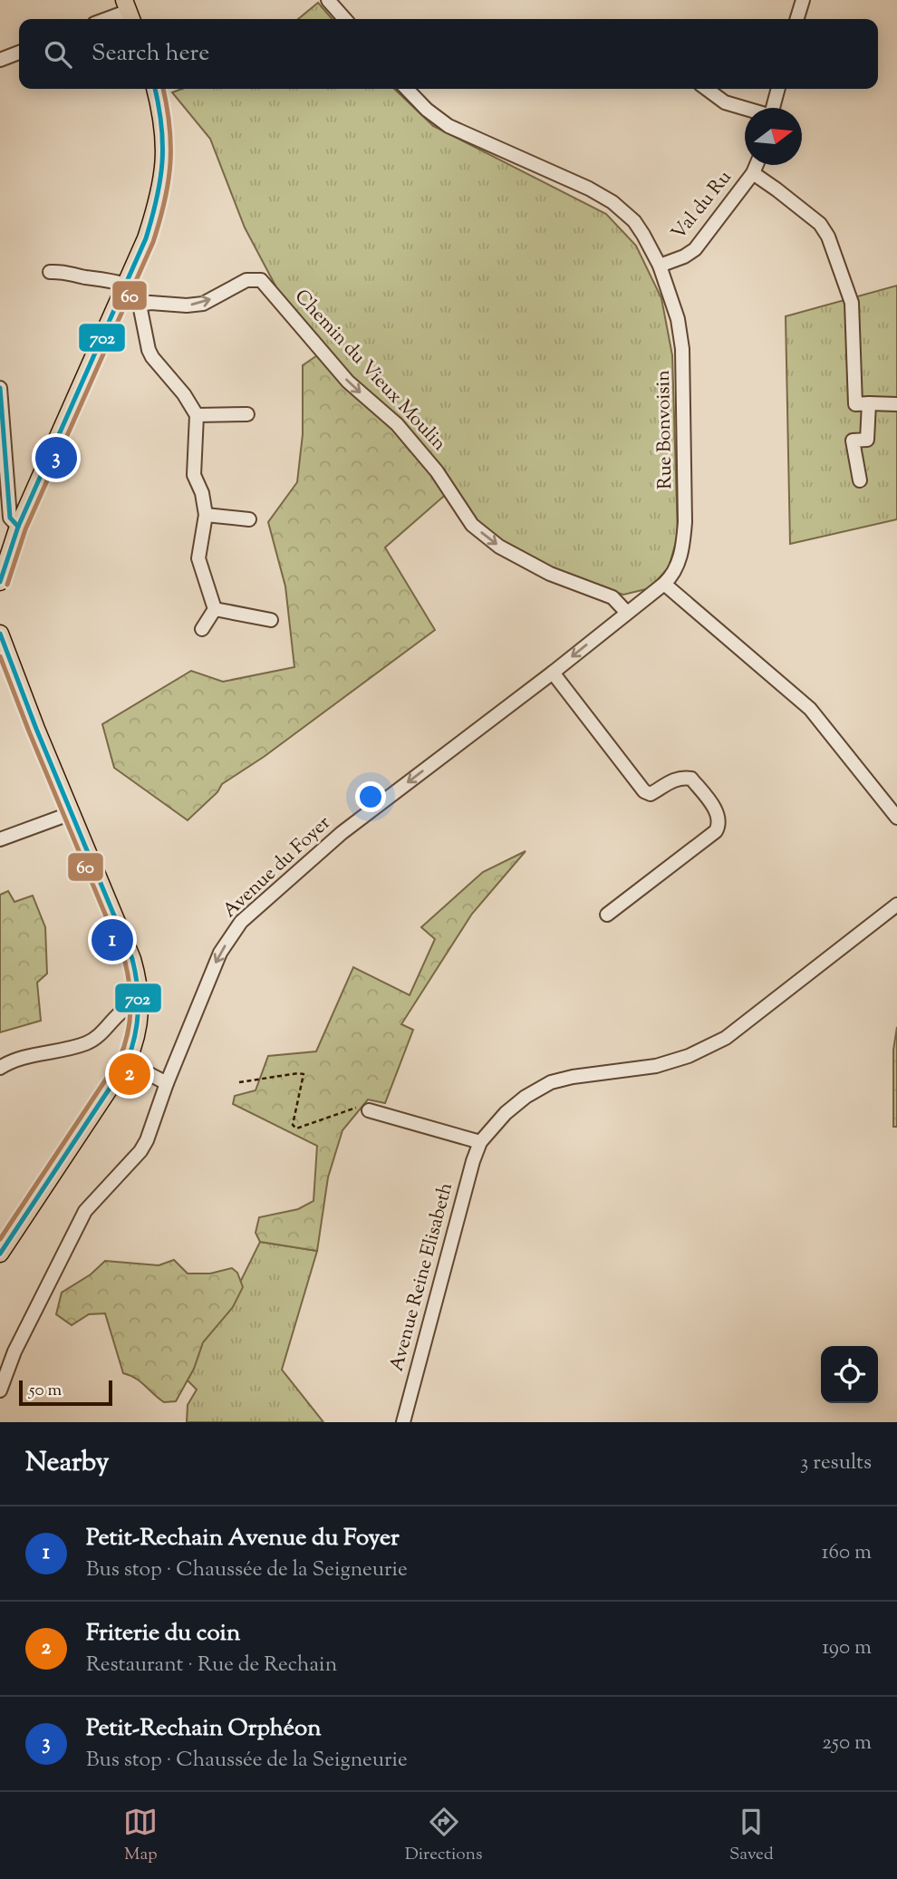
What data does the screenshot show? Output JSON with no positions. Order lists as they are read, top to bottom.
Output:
{
  "streets": {
    "street": [
      "Val du Ru",
      "Chemin du Vieux Moulin",
      "Rue Bonvoisin",
      "Avenue du Foyer",
      "Avenue Reine Elisabeth"
    ]
  },
  "crossings": [
    ["Val du Ru", "Rue Bonvoisin"],
    ["Chemin du Vieux Moulin", "Avenue du Foyer"],
    ["Rue Bonvoisin", "Avenue du Foyer"]
  ],
  "one_way": ["Chemin du Vieux Moulin", "Avenue du Foyer"],
  "lines": ["transit line 702", "transit line 60"],
  "scale_bar": "50 m",
  "north": "right",
  "page": {
    "search": "Search here",
    "pins": ["3", "1", "2"],
    "scale": "50 m",
    "heading": ["Nearby", "3 results"],
    "list": [
      {
        "mark": "1",
        "name": "Petit-Rechain Avenue du Foyer",
        "note": "Bus stop · Chaussée de la Seigneurie",
        "value": "160 m"
      },
      {
        "mark": "2",
        "name": "Friterie du coin",
        "note": "Restaurant · Rue de Rechain",
        "value": "190 m"
      },
      {
        "mark": "3",
        "name": "Petit-Rechain Orphéon",
        "note": "Bus stop · Chaussée de la Seigneurie",
        "value": "250 m"
      }
    ],
    "nav": ["Map", "Directions", "Saved"]
  }
}
